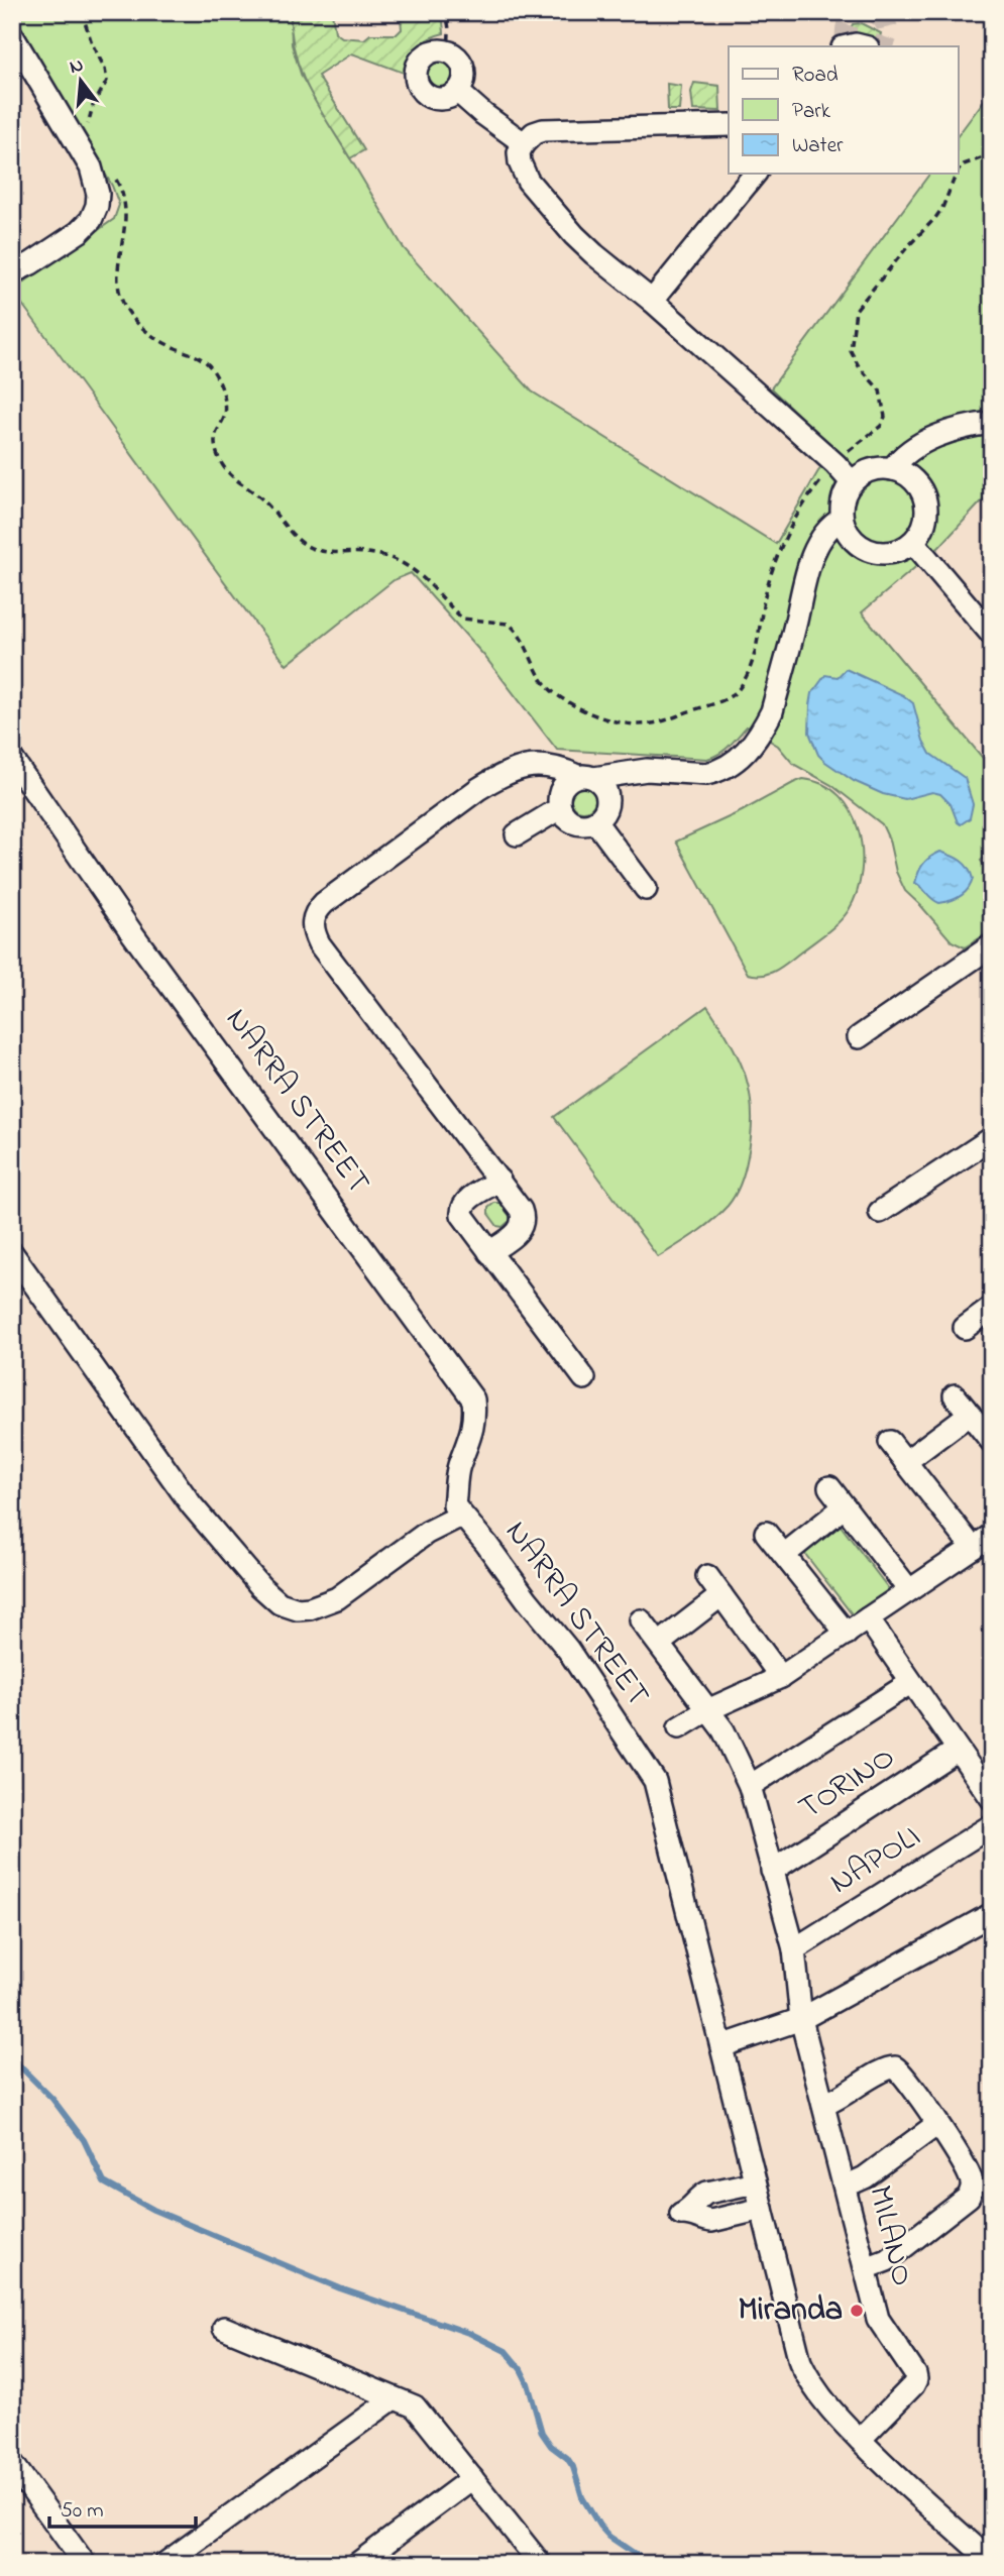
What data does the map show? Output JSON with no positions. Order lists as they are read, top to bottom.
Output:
{
  "streets": {
    "street": [
      "NARRA STREET",
      "TORINO",
      "NAPOLI",
      "MILANO"
    ]
  },
  "crossings": [
    ["NARRA STREET", "MILANO"],
    ["TORINO", "MILANO"],
    ["NAPOLI", "MILANO"]
  ],
  "places": ["Miranda"],
  "legend": ["Road", "Park", "Water"],
  "scale_bar": "50 m",
  "north": "top"
}
